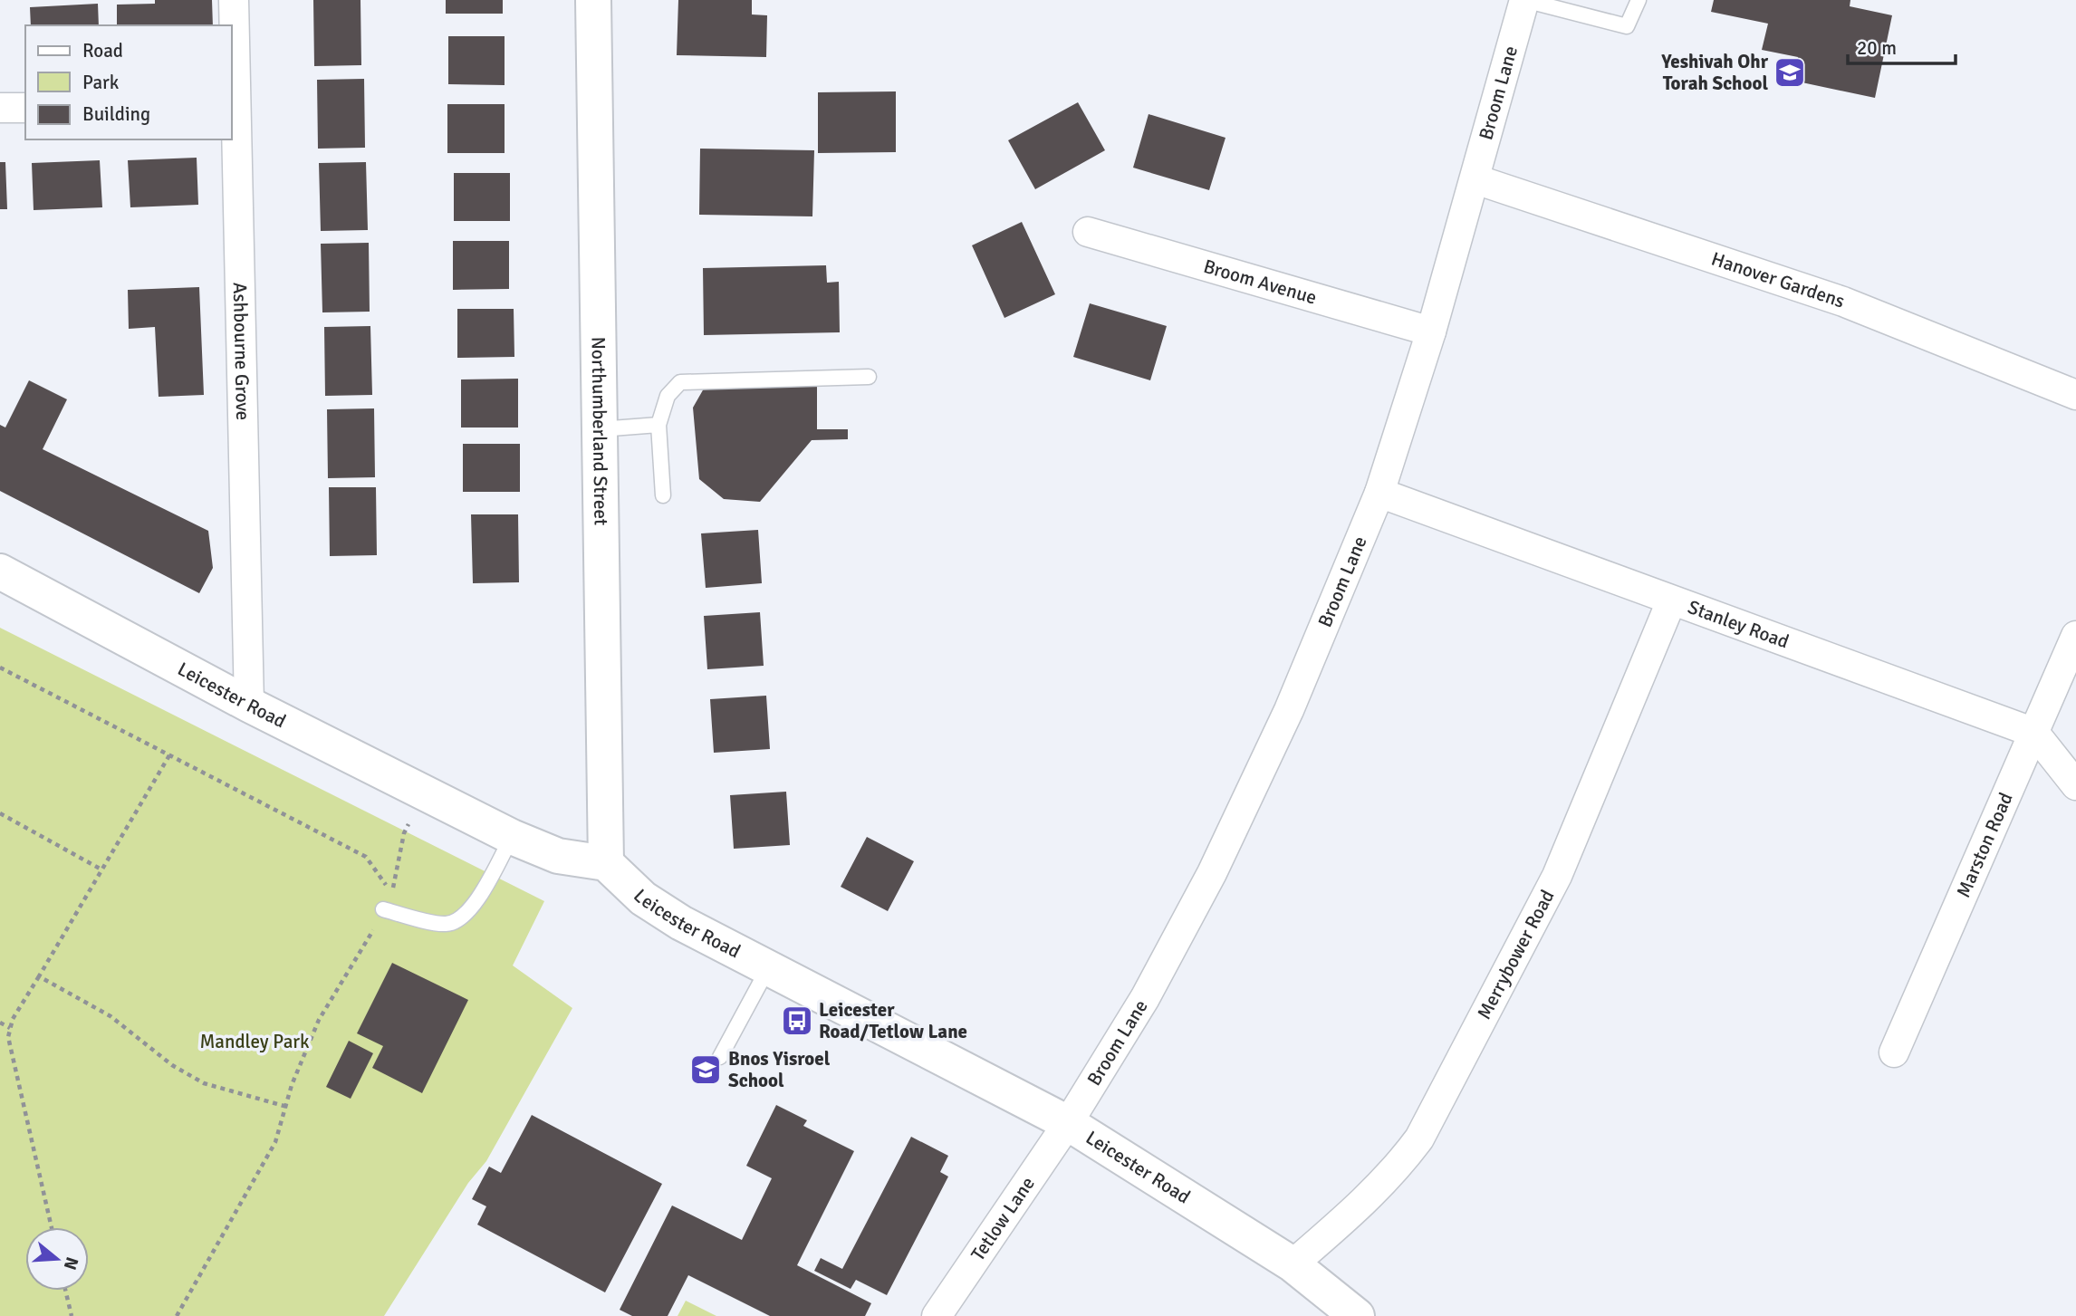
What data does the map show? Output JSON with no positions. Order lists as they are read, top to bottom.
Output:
{
  "streets": {
    "main road": ["Northumberland Street", "Leicester Road"],
    "street": [
      "Broom Lane",
      "Hanover Gardens",
      "Broom Avenue",
      "Ashbourne Grove",
      "Stanley Road",
      "Marston Road",
      "Merrybower Road",
      "Tetlow Lane"
    ]
  },
  "crossings": [
    ["Broom Lane", "Hanover Gardens"],
    ["Broom Lane", "Broom Avenue"],
    ["Broom Lane", "Stanley Road"],
    ["Broom Lane", "Leicester Road"],
    ["Broom Lane", "Tetlow Lane"],
    ["Ashbourne Grove", "Leicester Road"],
    ["Northumberland Street", "Leicester Road"],
    ["Stanley Road", "Marston Road"],
    ["Stanley Road", "Merrybower Road"],
    ["Leicester Road", "Merrybower Road"],
    ["Leicester Road", "Tetlow Lane"]
  ],
  "parks": ["Mandley Park"],
  "places": {
    "school or university": ["Yeshivah Ohr Torah School", "Bnos Yisroel School"],
    "bus stop": ["Leicester Road/Tetlow Lane"]
  },
  "legend": ["Road", "Park", "Building"],
  "scale_bar": "20 m",
  "north": "right"
}
